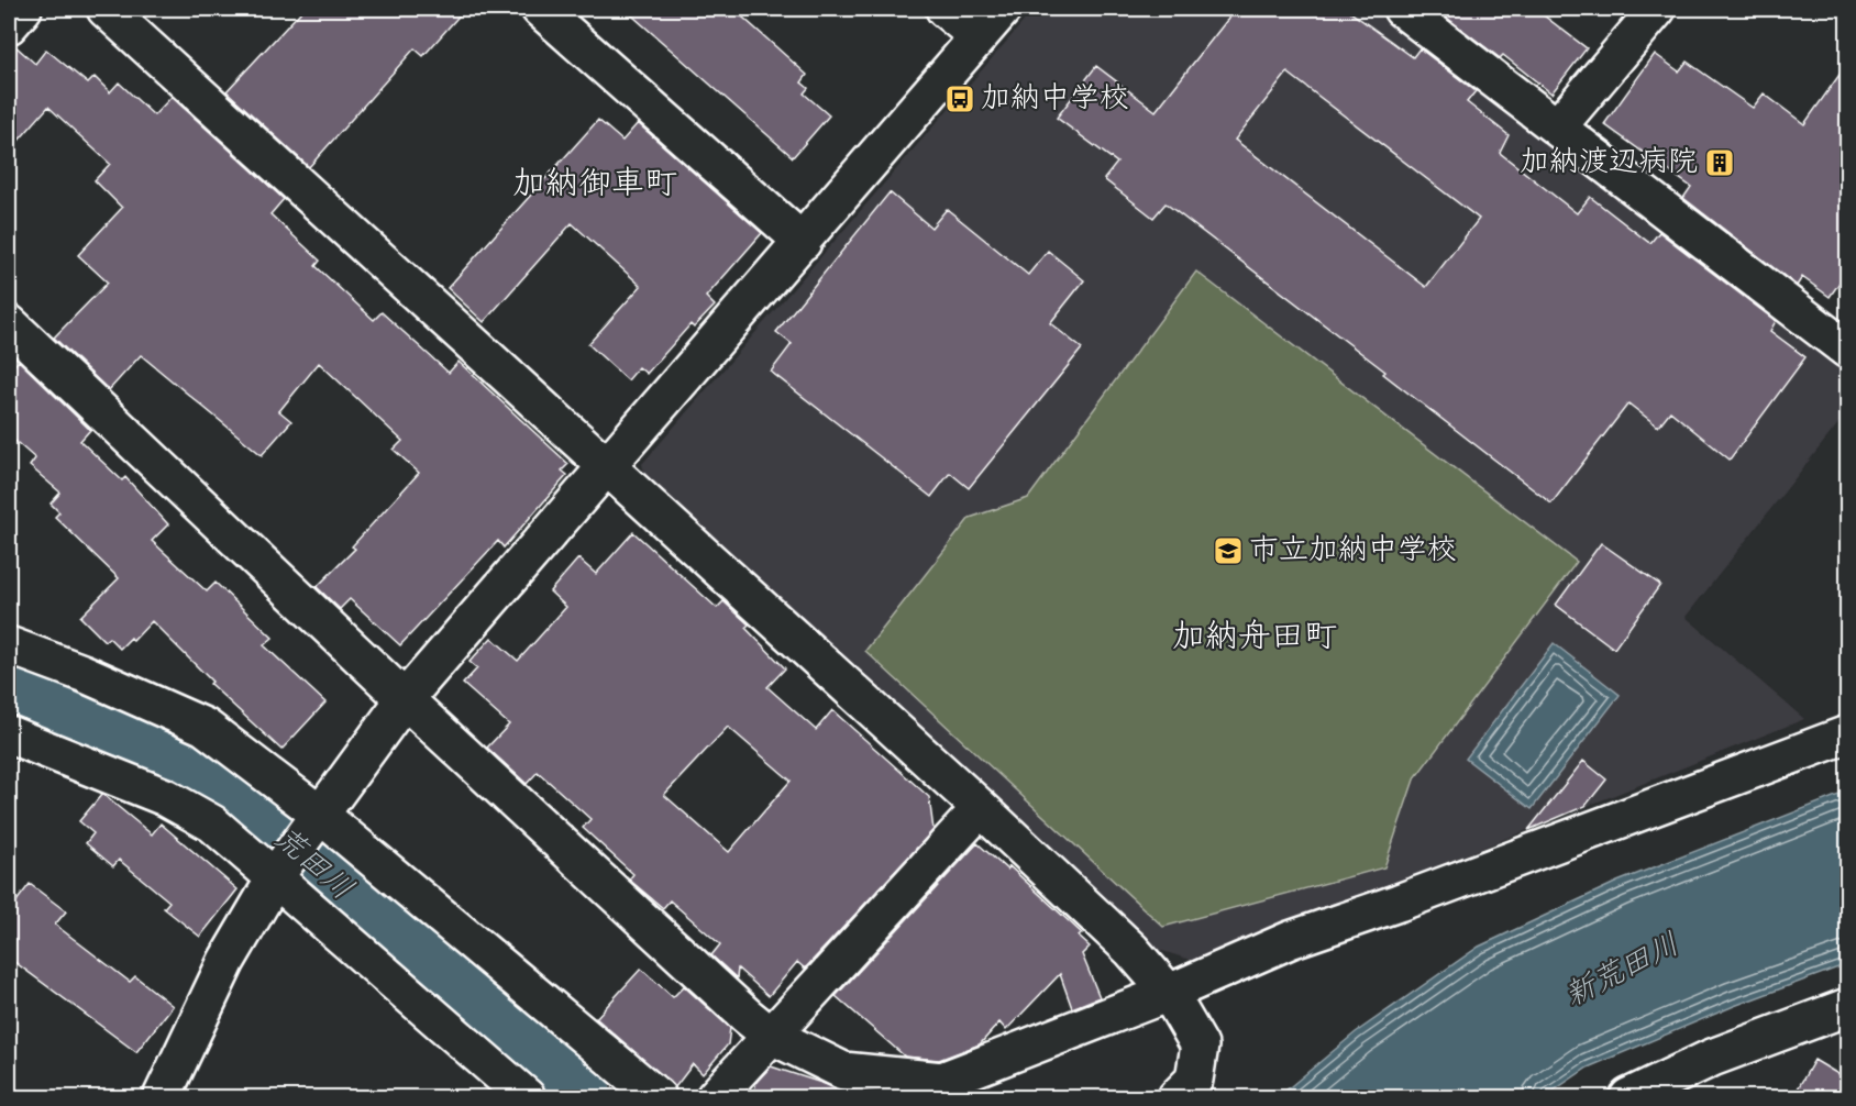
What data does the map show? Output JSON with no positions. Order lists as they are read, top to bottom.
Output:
{
  "districts": ["加納御車町", "加納舟田町"],
  "water": ["荒田川", "新荒田川"],
  "places": {
    "bus stop": ["加納中学校"],
    "building": ["加納渡辺病院"],
    "school or university": ["市立加納中学校"]
  }
}
